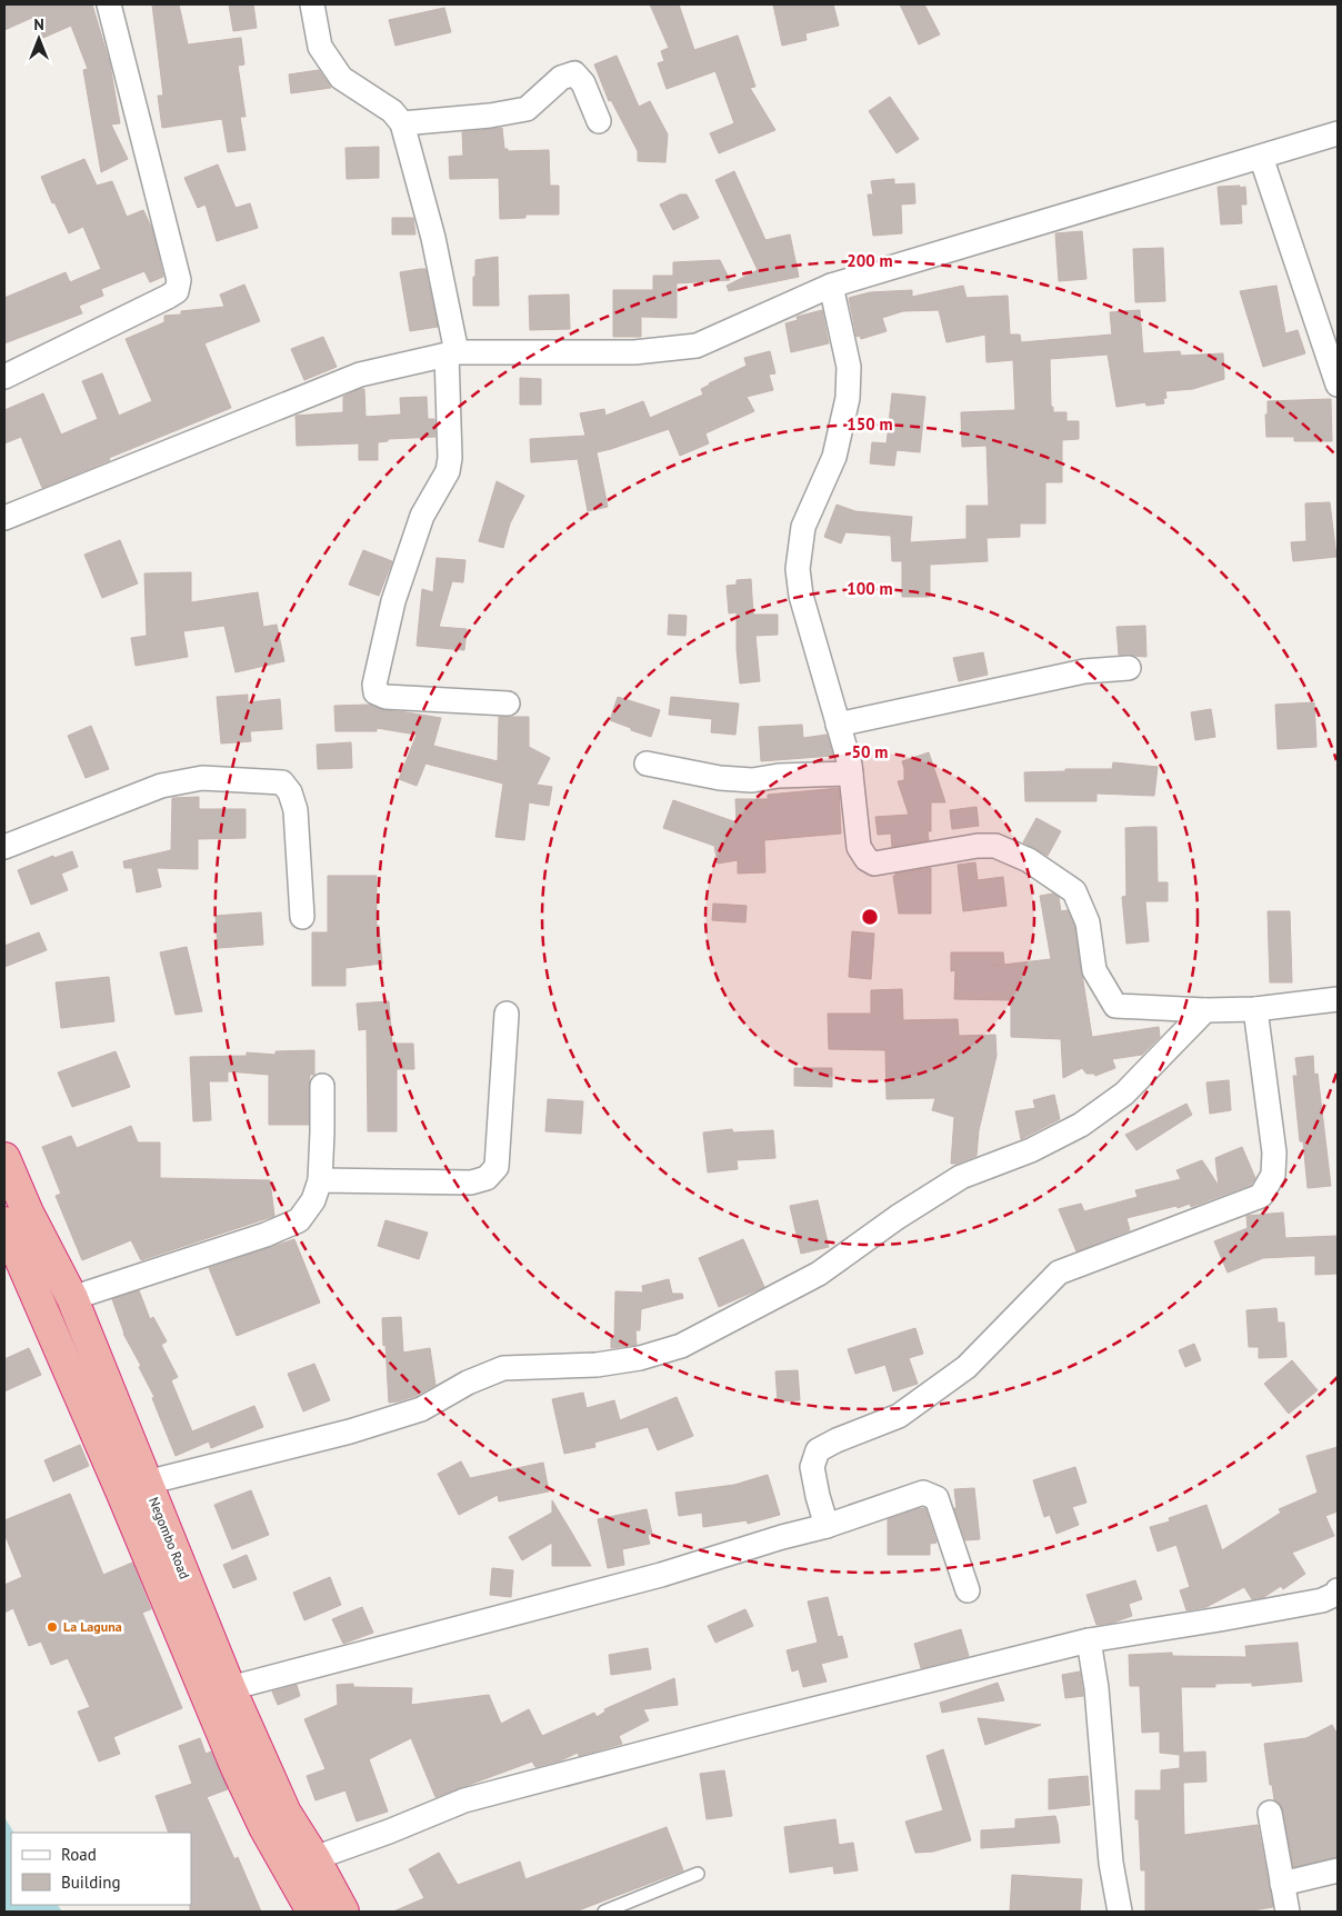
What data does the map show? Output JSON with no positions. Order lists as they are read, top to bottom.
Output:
{
  "streets": {
    "highway": ["Negombo Road"]
  },
  "places": ["La Laguna"],
  "legend": ["Road", "Building"],
  "north": "top",
  "rings": [
    "200 m",
    "150 m",
    "100 m",
    "50 m"
  ]
}
